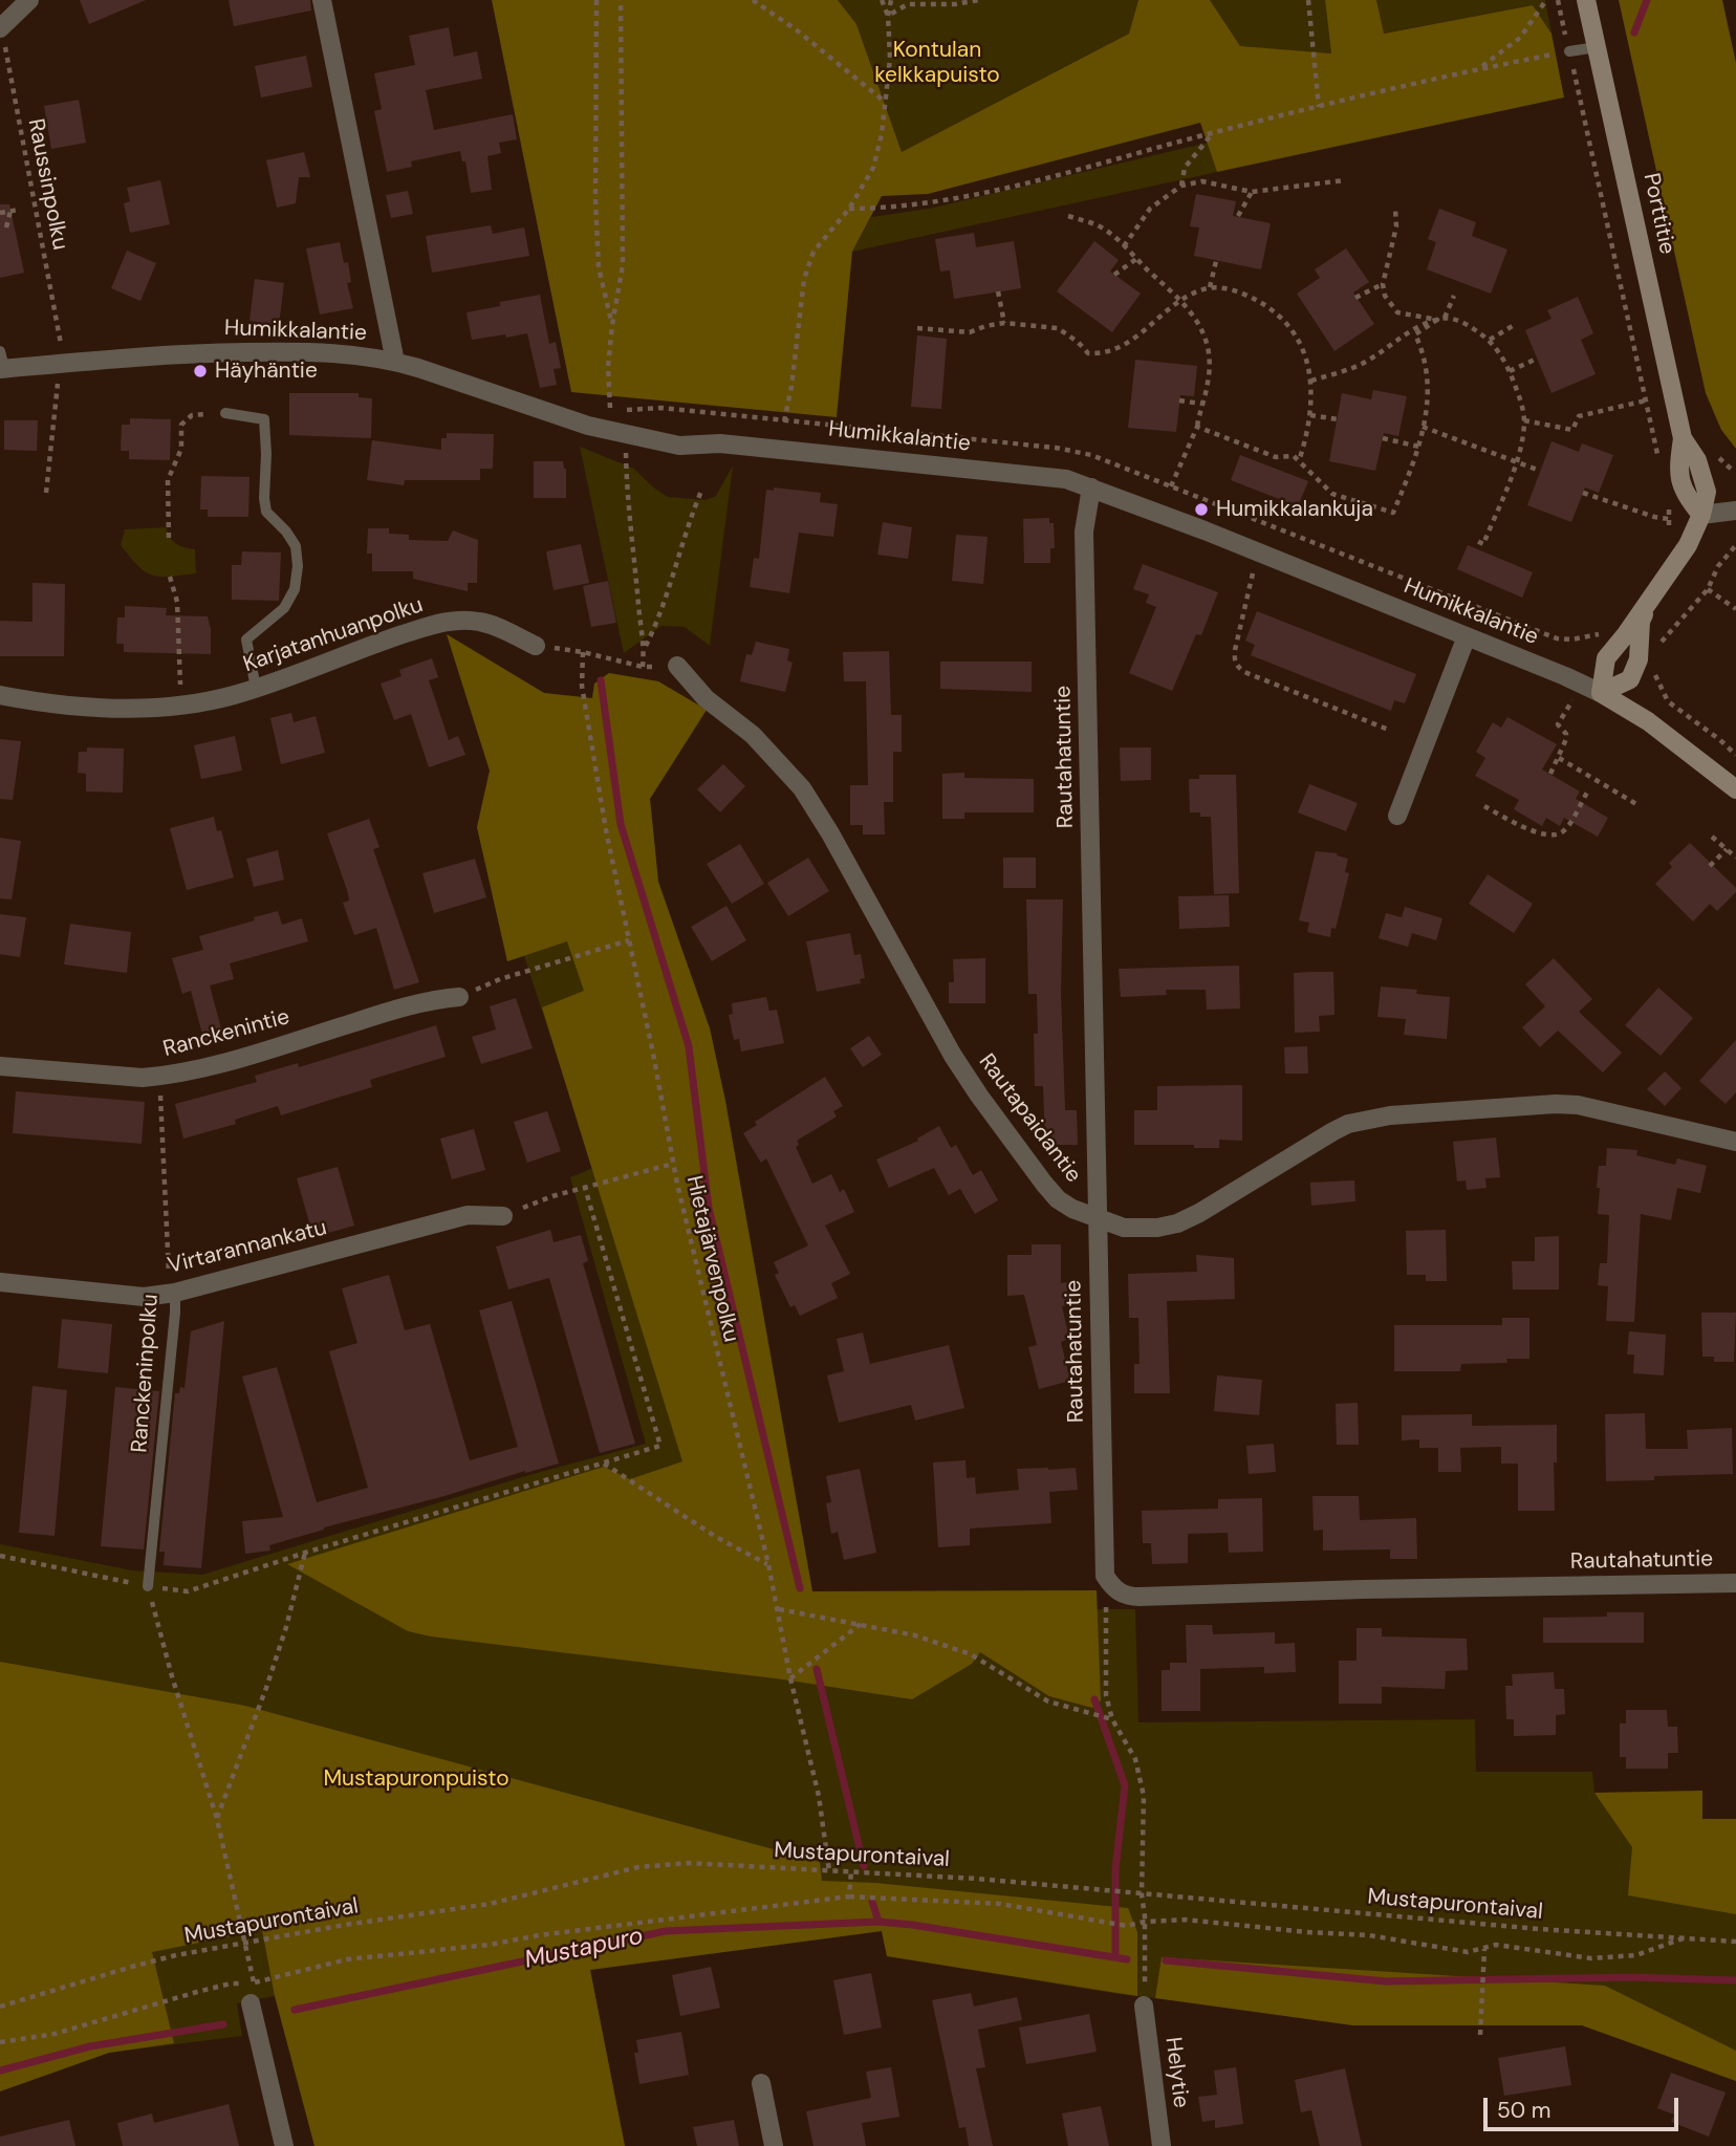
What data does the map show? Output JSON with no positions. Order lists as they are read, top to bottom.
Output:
{
  "streets": {
    "street": [
      "Porttitie",
      "Humikkalantie",
      "Karjatanhuanpolku",
      "Rautahatuntie",
      "Ranckenintie",
      "Rautapaidantie",
      "Virtarannankatu",
      "Helytie"
    ],
    "lane": ["Ranckeninpolku"],
    "path": ["Raussinpolku", "Hietajärvenpolku", "Mustapurontaival"]
  },
  "crossings": [
    ["Porttitie", "Humikkalantie"],
    ["Humikkalantie", "Rautahatuntie"],
    ["Rautahatuntie", "Rautapaidantie"],
    ["Ranckenintie", "Ranckeninpolku"],
    ["Virtarannankatu", "Ranckeninpolku"],
    ["Hietajärvenpolku", "Mustapurontaival"]
  ],
  "water": ["Mustapuro"],
  "parks": ["Kontulan kelkkapuisto", "Mustapuronpuisto"],
  "places": ["Häyhäntie", "Humikkalankuja"],
  "scale_bar": "50 m"
}
